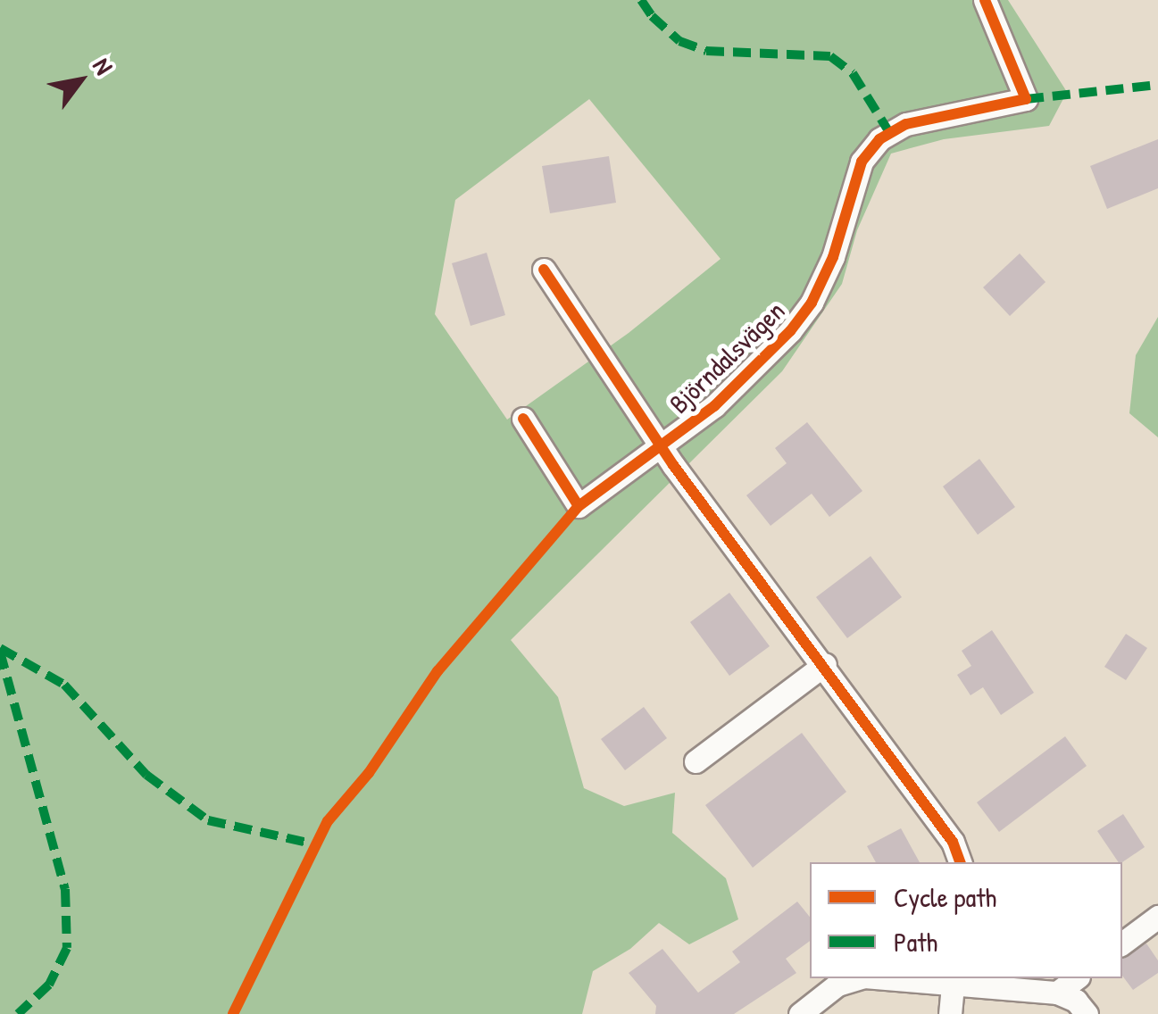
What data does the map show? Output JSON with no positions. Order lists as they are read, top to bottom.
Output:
{
  "streets": {
    "street": ["Björndalsvägen"]
  },
  "legend": ["Cycle path", "Path"],
  "north": "top right"
}
